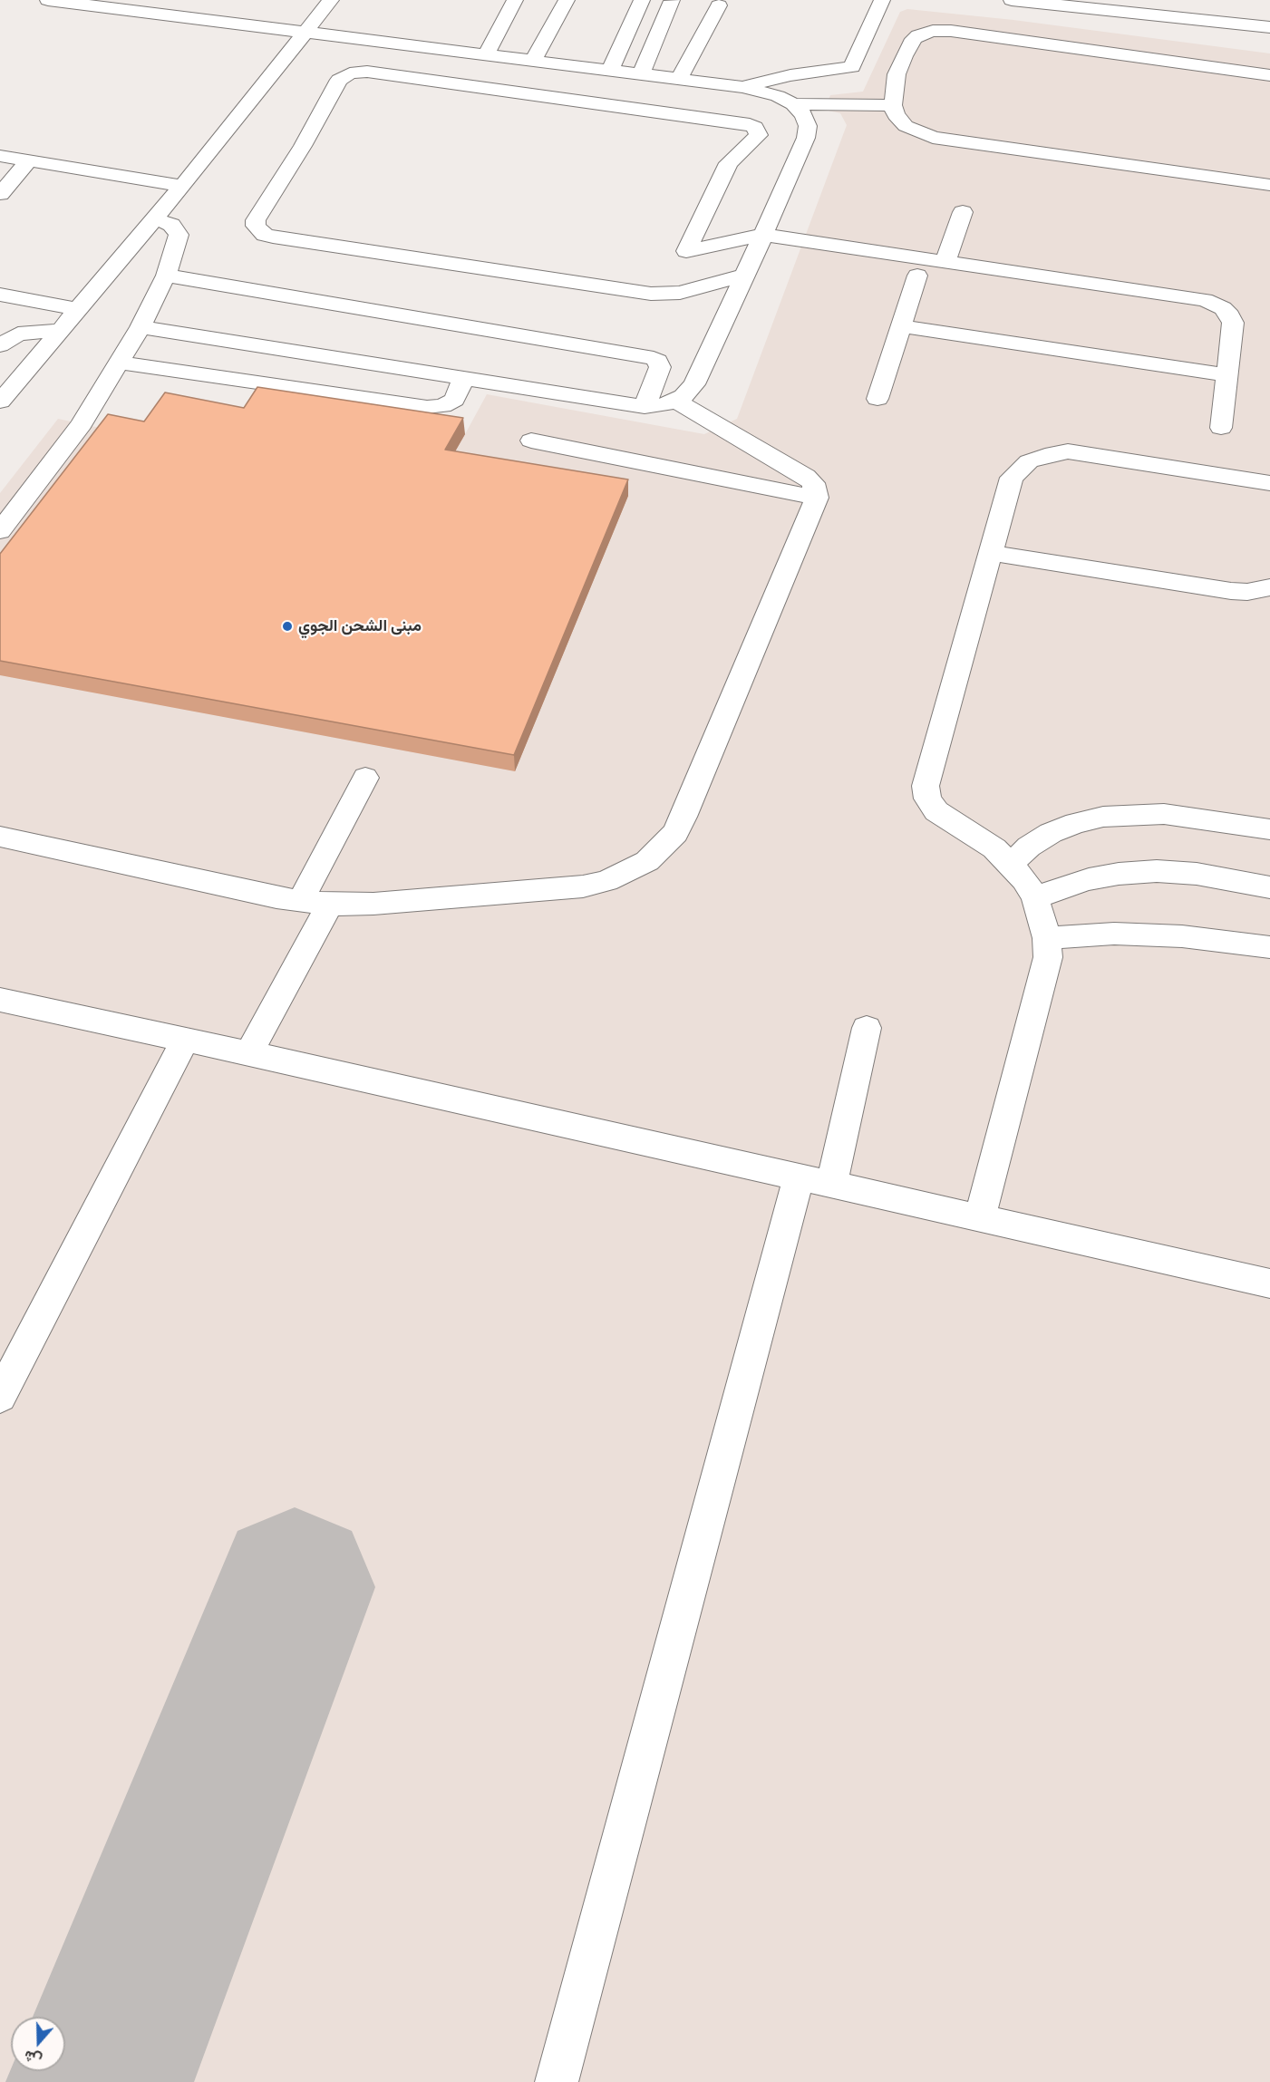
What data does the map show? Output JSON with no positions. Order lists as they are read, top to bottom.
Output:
{
  "places": ["مبنى الشحن الجوي"],
  "north": "bottom"
}
